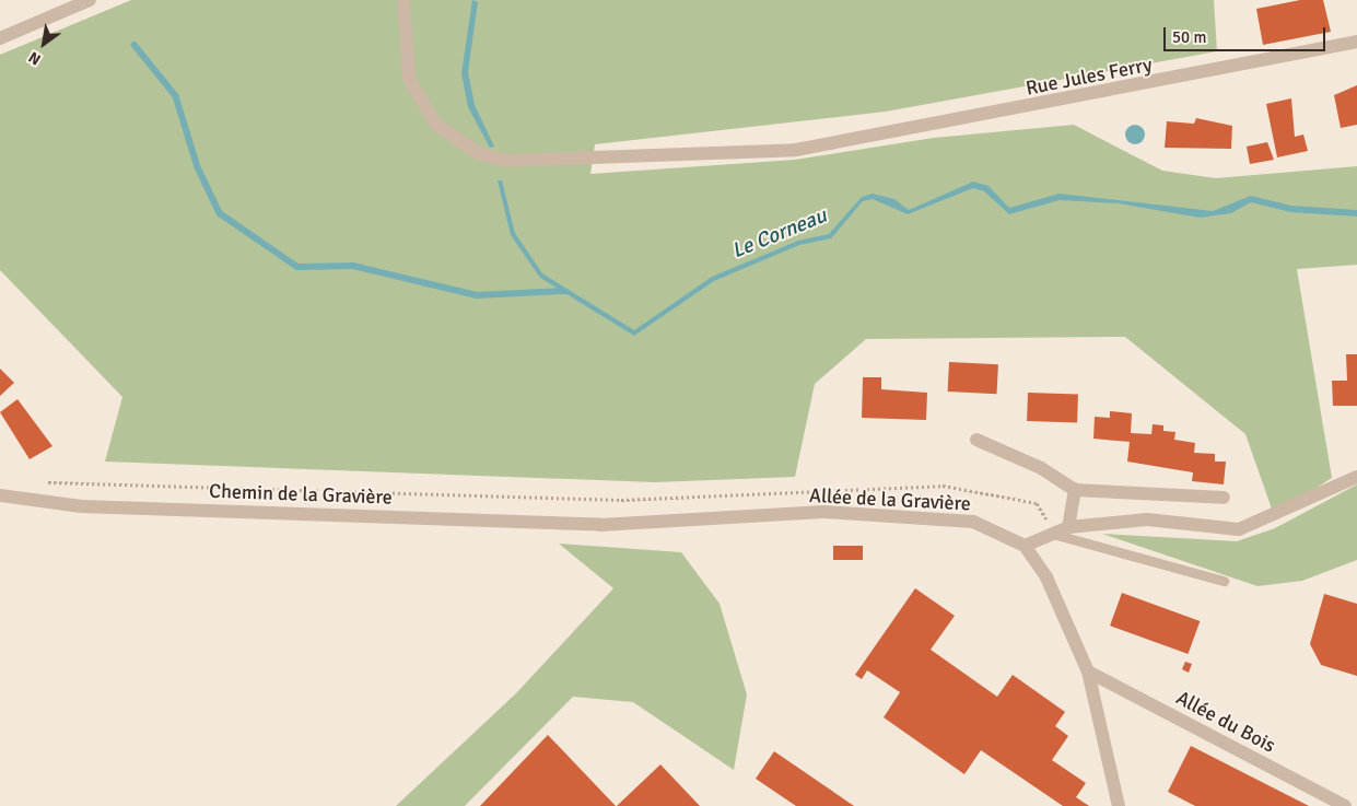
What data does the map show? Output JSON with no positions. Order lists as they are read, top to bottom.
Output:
{
  "streets": {
    "street": [
      "Rue Jules Ferry",
      "Chemin de la Gravière",
      "Allée de la Gravière",
      "Allée du Bois"
    ]
  },
  "crossings": [
    ["Chemin de la Gravière", "Allée de la Gravière"]
  ],
  "water": ["Le Corneau"],
  "scale_bar": "50 m",
  "north": "bottom left"
}
